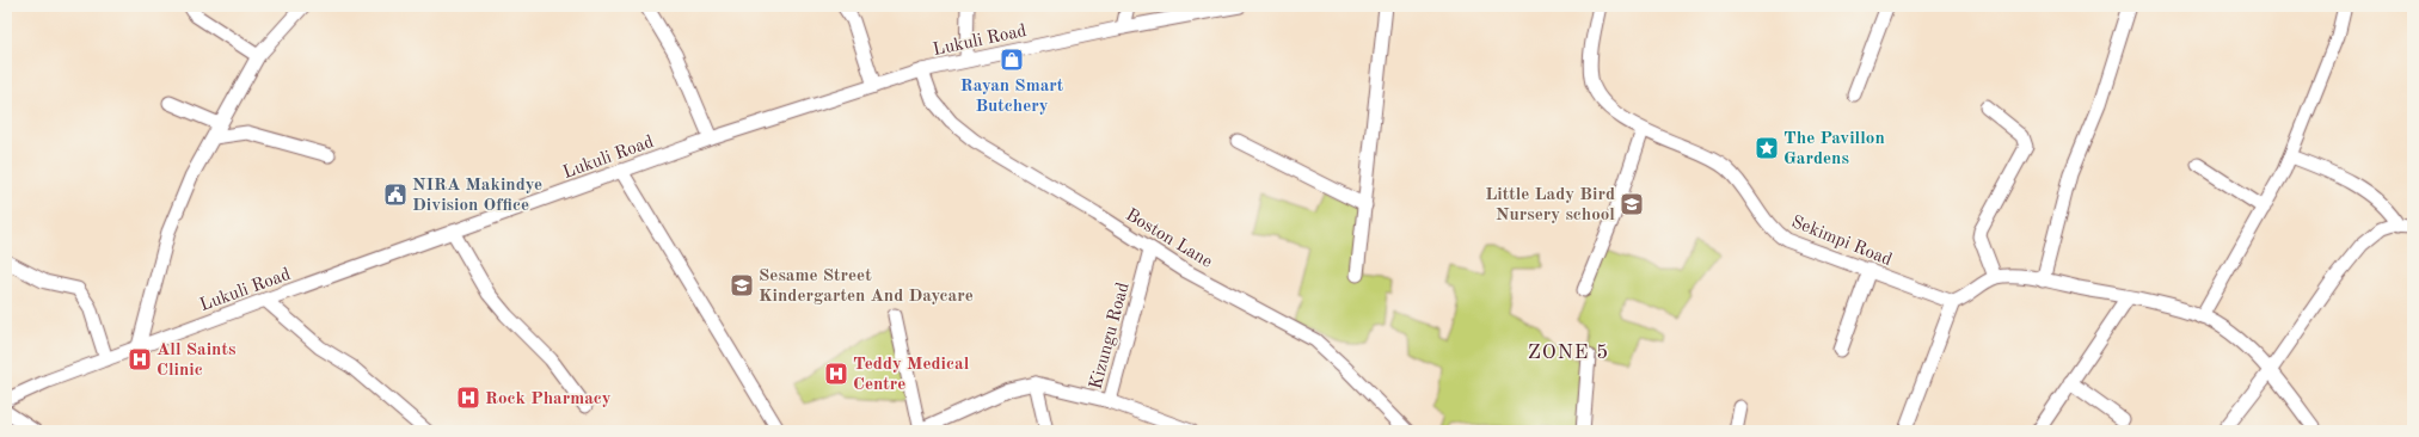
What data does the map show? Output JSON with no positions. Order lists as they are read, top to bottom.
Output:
{
  "streets": {
    "street": [
      "Lukuli Road",
      "Boston Lane",
      "Sekimpi Road",
      "Kizungu Road"
    ]
  },
  "crossings": [
    ["Lukuli Road", "Boston Lane"],
    ["Boston Lane", "Kizungu Road"]
  ],
  "districts": ["ZONE 5"],
  "places": {
    "shop": ["Rayan Smart Butchery"],
    "place": ["The Pavillon Gardens"],
    "public building": ["NIRA Makindye Division Office"],
    "school or university": ["Little Lady Bird Nursery school", "Sesame Street Kindergarten And Daycare"],
    "hospital": ["All Saints Clinic", "Teddy Medical Centre", "Rock Pharmacy"]
  }
}
